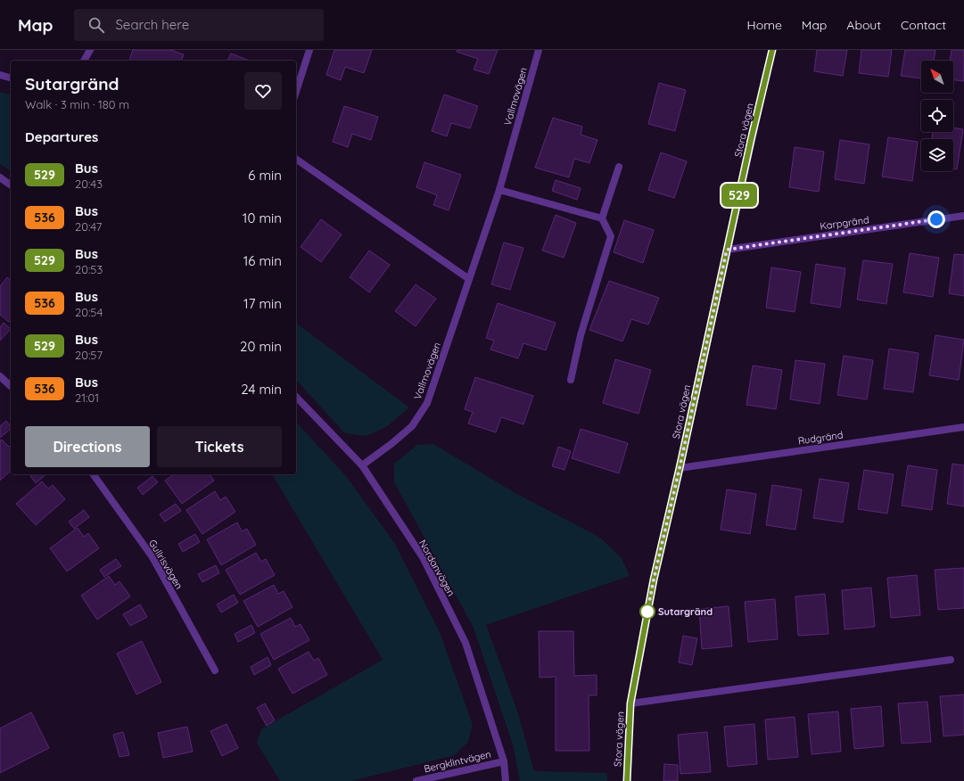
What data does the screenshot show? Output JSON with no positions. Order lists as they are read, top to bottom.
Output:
{
  "streets": {
    "street": [
      "Vallmovägen",
      "Stora vägen",
      "Karpgränd",
      "Rudgränd",
      "Gullrisvägen",
      "Nordanvägen",
      "Bergklintvägen"
    ]
  },
  "crossings": [
    ["Vallmovägen", "Nordanvägen"],
    ["Stora vägen", "Karpgränd"],
    ["Stora vägen", "Rudgränd"],
    ["Nordanvägen", "Bergklintvägen"]
  ],
  "places": ["Sutargränd"],
  "lines": ["bus line 529"],
  "north": "top left",
  "page": {
    "header": "Map",
    "search": "Search here",
    "nav": [
      "Home",
      "Map",
      "About",
      "Contact"
    ],
    "on_map": "529",
    "heading": [
      ["Sutargränd", "Walk · 3 min · 180 m"],
      "Departures"
    ],
    "list": [
      {
        "mark": "529",
        "name": "Bus",
        "note": "20:43",
        "value": "6 min"
      },
      {
        "mark": "536",
        "name": "Bus",
        "note": "20:47",
        "value": "10 min"
      },
      {
        "mark": "529",
        "name": "Bus",
        "note": "20:53",
        "value": "16 min"
      },
      {
        "mark": "536",
        "name": "Bus",
        "note": "20:54",
        "value": "17 min"
      },
      {
        "mark": "529",
        "name": "Bus",
        "note": "20:57",
        "value": "20 min"
      },
      {
        "mark": "536",
        "name": "Bus",
        "note": "21:01",
        "value": "24 min"
      }
    ],
    "buttons": ["Directions", "Tickets"]
  }
}
